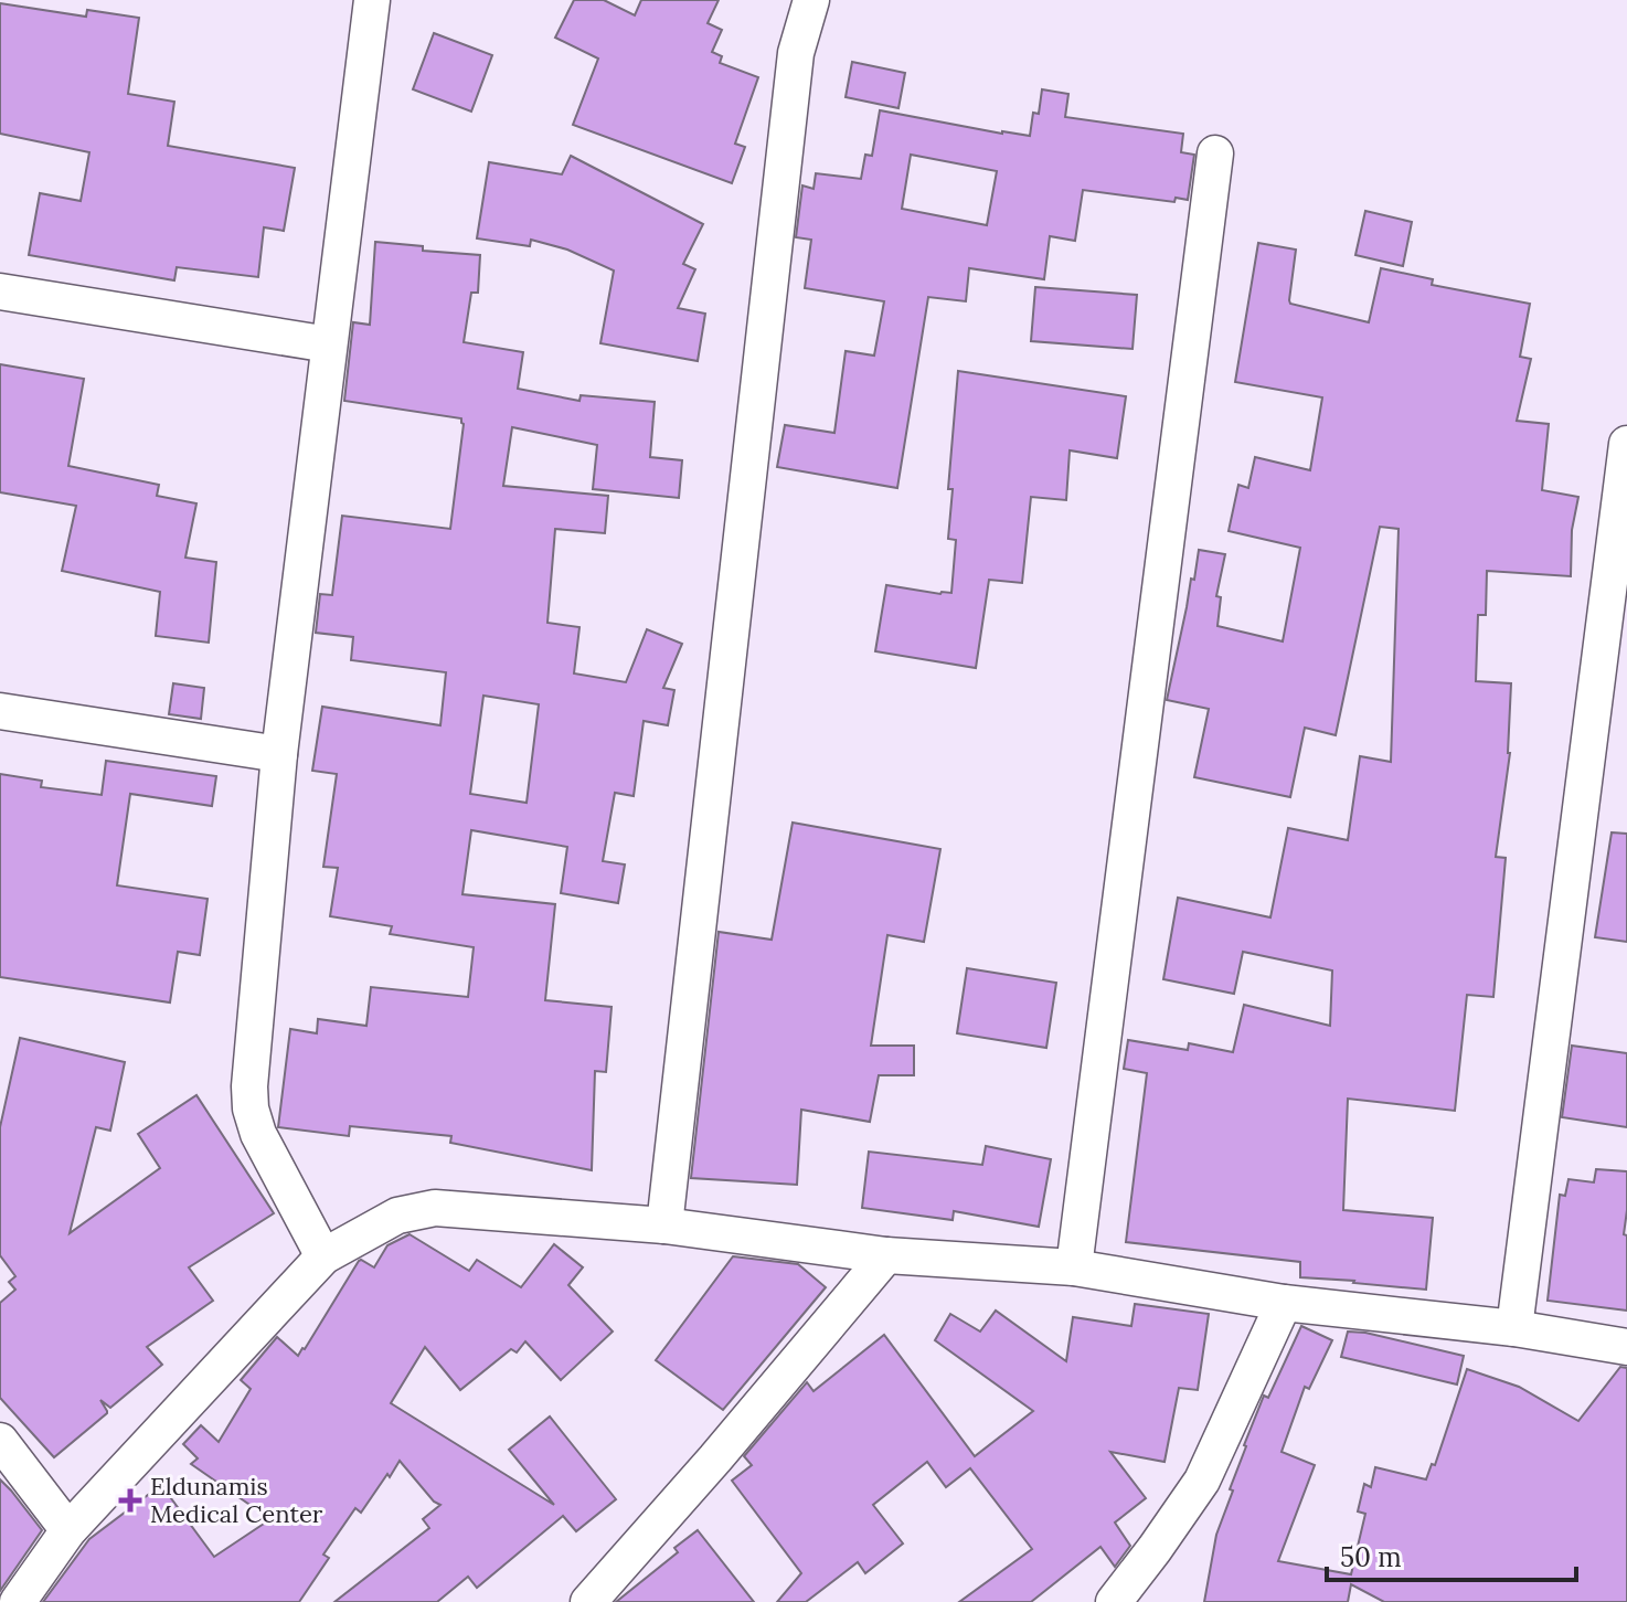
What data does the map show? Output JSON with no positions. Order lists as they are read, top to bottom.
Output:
{
  "places": {
    "health": ["Eldunamis Medical Center"]
  },
  "scale_bar": "50 m"
}
